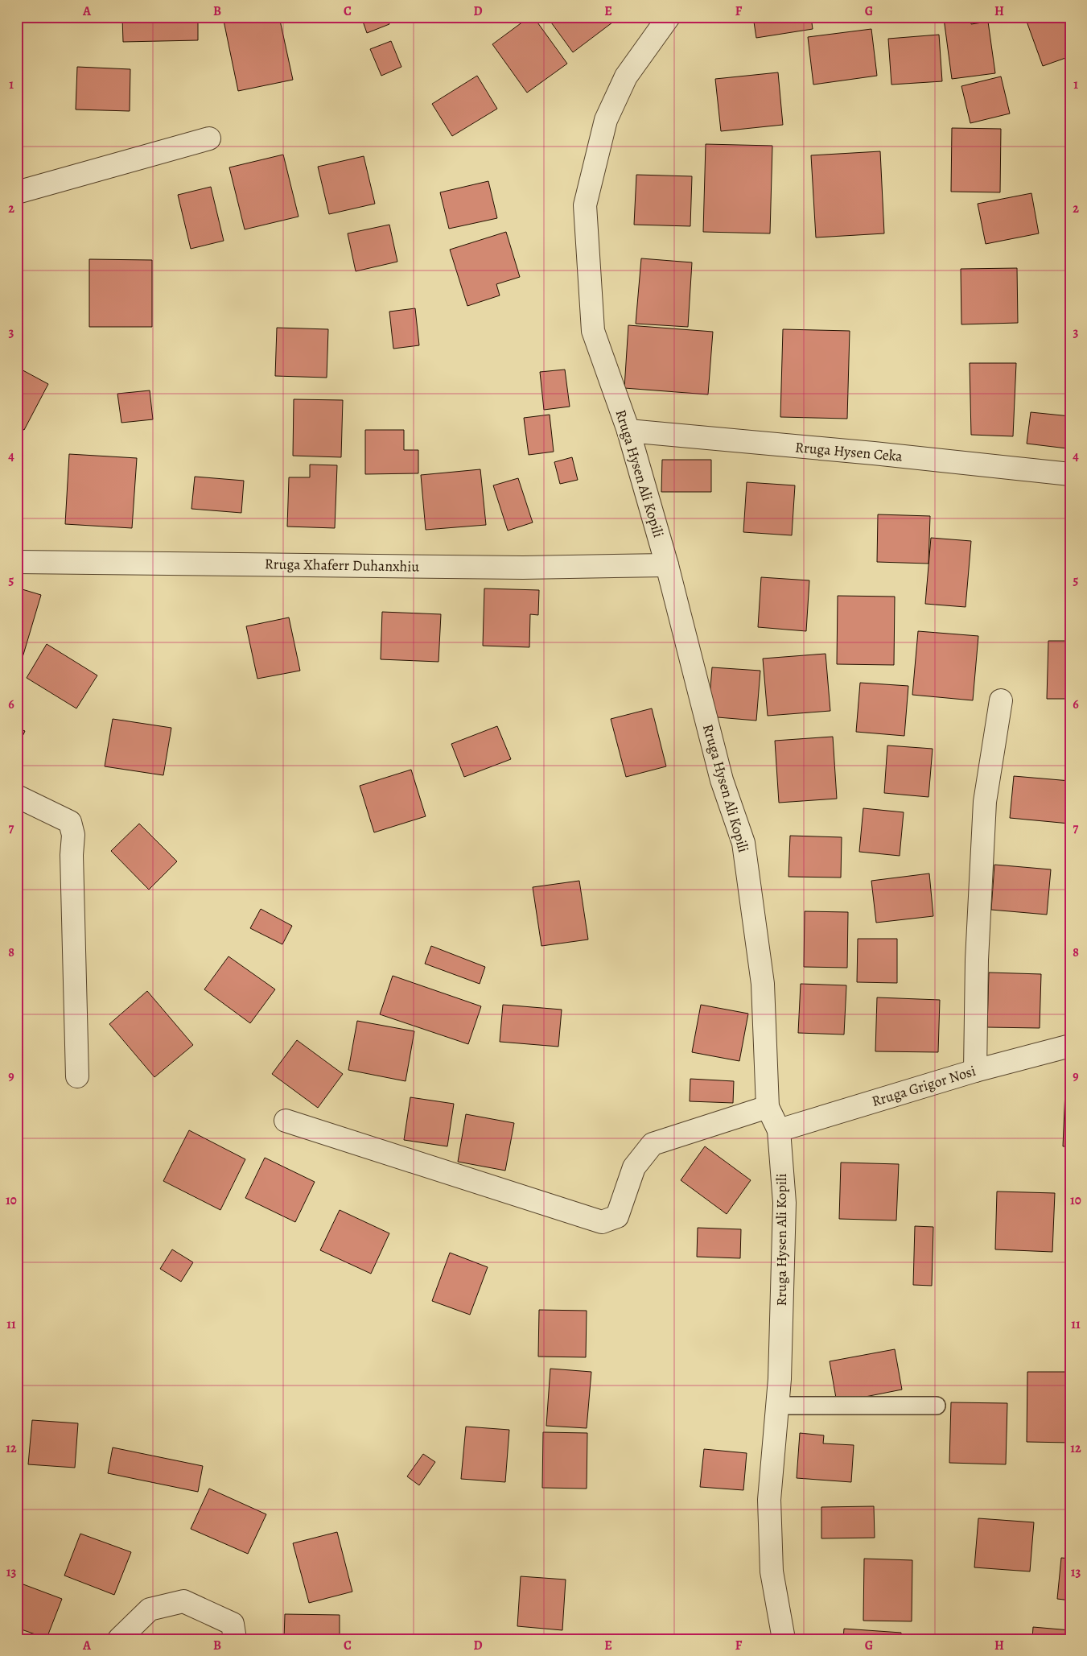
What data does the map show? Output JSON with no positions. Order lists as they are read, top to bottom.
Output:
{
  "streets": {
    "street": [
      "Rruga Hysen Ceka",
      "Rruga Hysen Ali Kopili",
      "Rruga Xhaferr Duhanxhiu",
      "Rruga Grigor Nosi"
    ]
  },
  "crossings": [
    ["Rruga Hysen Ceka", "Rruga Hysen Ali Kopili"],
    ["Rruga Hysen Ali Kopili", "Rruga Xhaferr Duhanxhiu"],
    ["Rruga Hysen Ali Kopili", "Rruga Grigor Nosi"]
  ],
  "grid": {
    "columns": [
      "A",
      "B",
      "C",
      "D",
      "E",
      "F",
      "G",
      "H"
    ],
    "rows": [
      "1",
      "2",
      "3",
      "4",
      "5",
      "6",
      "7",
      "8",
      "9",
      "10",
      "11",
      "12",
      "13"
    ]
  }
}
